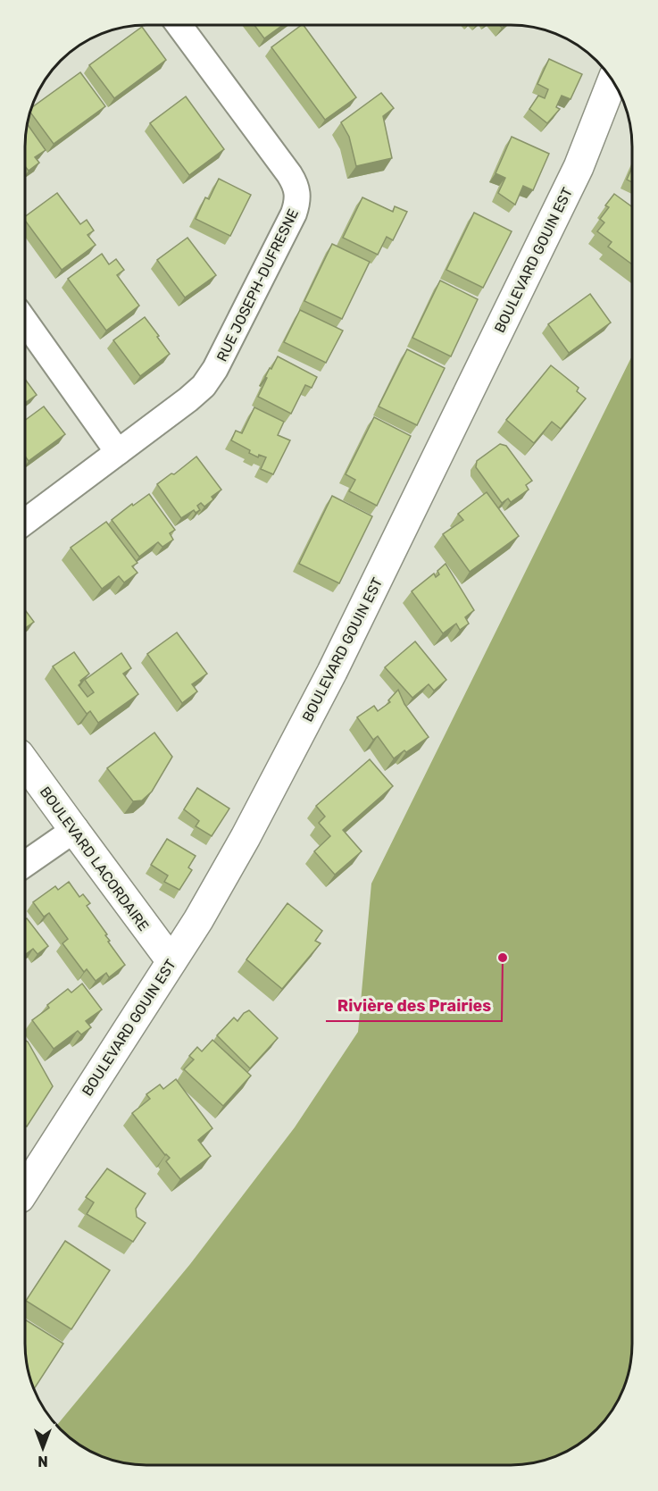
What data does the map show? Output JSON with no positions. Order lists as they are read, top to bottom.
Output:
{
  "streets": {
    "street": ["BOULEVARD GOUIN EST", "RUE JOSEPH-DUFRESNE", "BOULEVARD LACORDAIRE"]
  },
  "crossings": [
    ["BOULEVARD GOUIN EST", "BOULEVARD LACORDAIRE"]
  ],
  "places": ["Rivière des Prairies"],
  "north": "bottom"
}
